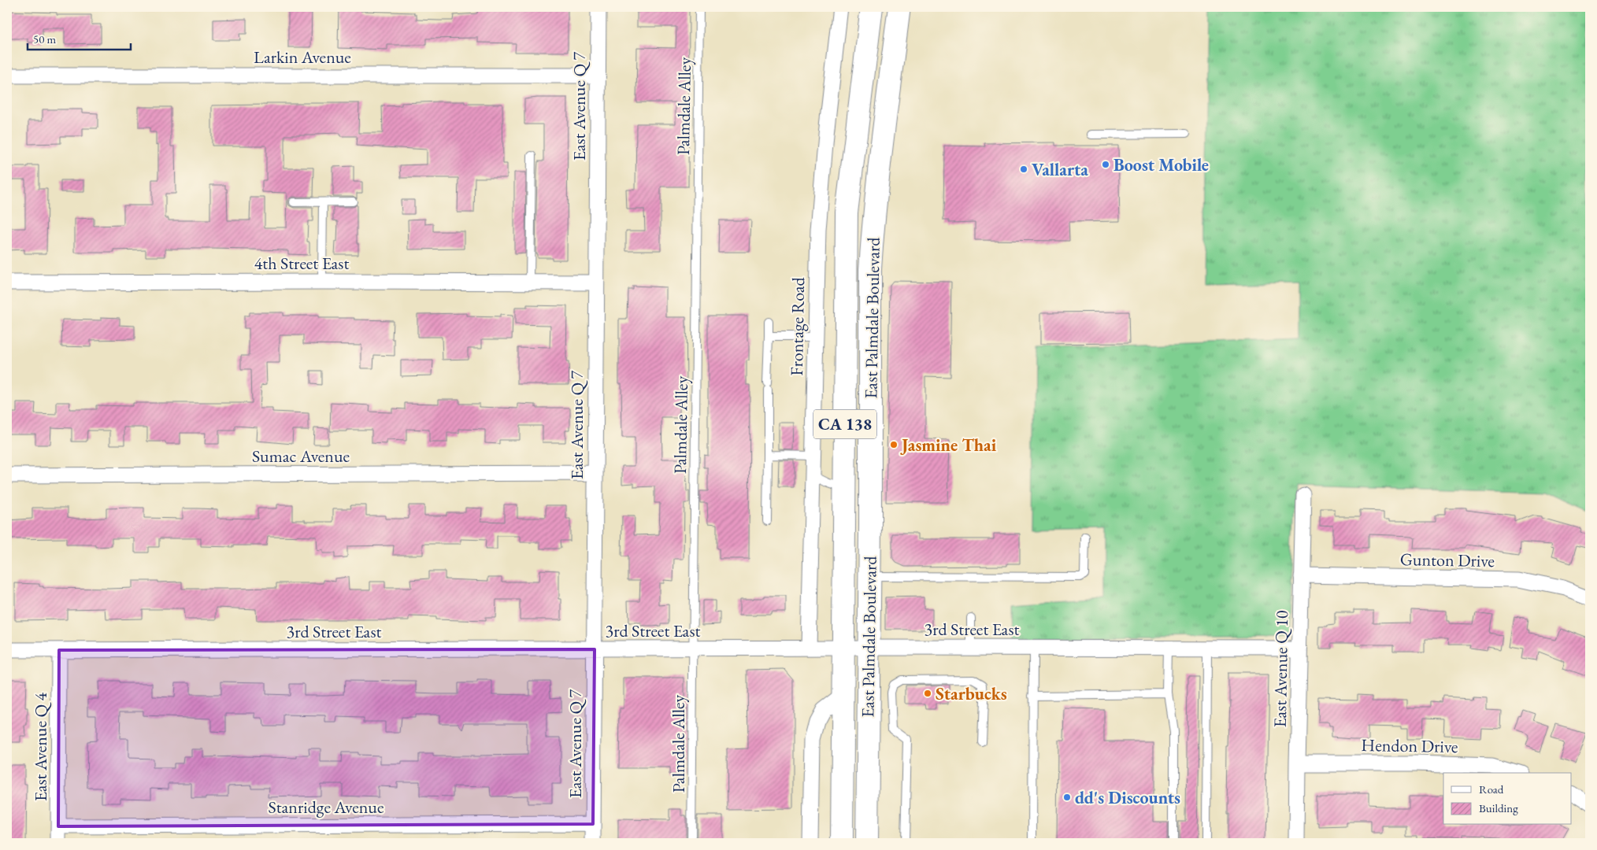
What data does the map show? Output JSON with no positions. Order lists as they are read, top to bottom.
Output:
{
  "streets": {
    "highway": ["East Palmdale Boulevard", "CA 138"],
    "street": [
      "Larkin Avenue",
      "East Avenue Q 7",
      "4th Street East",
      "Frontage Road",
      "Sumac Avenue",
      "Gunton Drive",
      "3rd Street East",
      "East Avenue Q 10",
      "Hendon Drive",
      "East Avenue Q 4",
      "Stanridge Avenue"
    ],
    "lane": ["Palmdale Alley"]
  },
  "crossings": [
    ["Larkin Avenue", "East Avenue Q 7"],
    ["East Avenue Q 7", "4th Street East"],
    ["East Avenue Q 7", "Sumac Avenue"],
    ["East Avenue Q 7", "3rd Street East"],
    ["East Avenue Q 7", "Stanridge Avenue"],
    ["Palmdale Alley", "3rd Street East"],
    ["East Palmdale Boulevard", "3rd Street East"],
    ["Frontage Road", "3rd Street East"],
    ["Gunton Drive", "East Avenue Q 10"],
    ["3rd Street East", "East Avenue Q 10"],
    ["3rd Street East", "East Avenue Q 4"],
    ["East Avenue Q 10", "Hendon Drive"],
    ["East Avenue Q 4", "Stanridge Avenue"]
  ],
  "places": [
    "Boost Mobile",
    "Vallarta",
    "Jasmine Thai",
    "Starbucks",
    "dd's Discounts"
  ],
  "legend": ["Road", "Building"],
  "scale_bar": "50 m"
}
